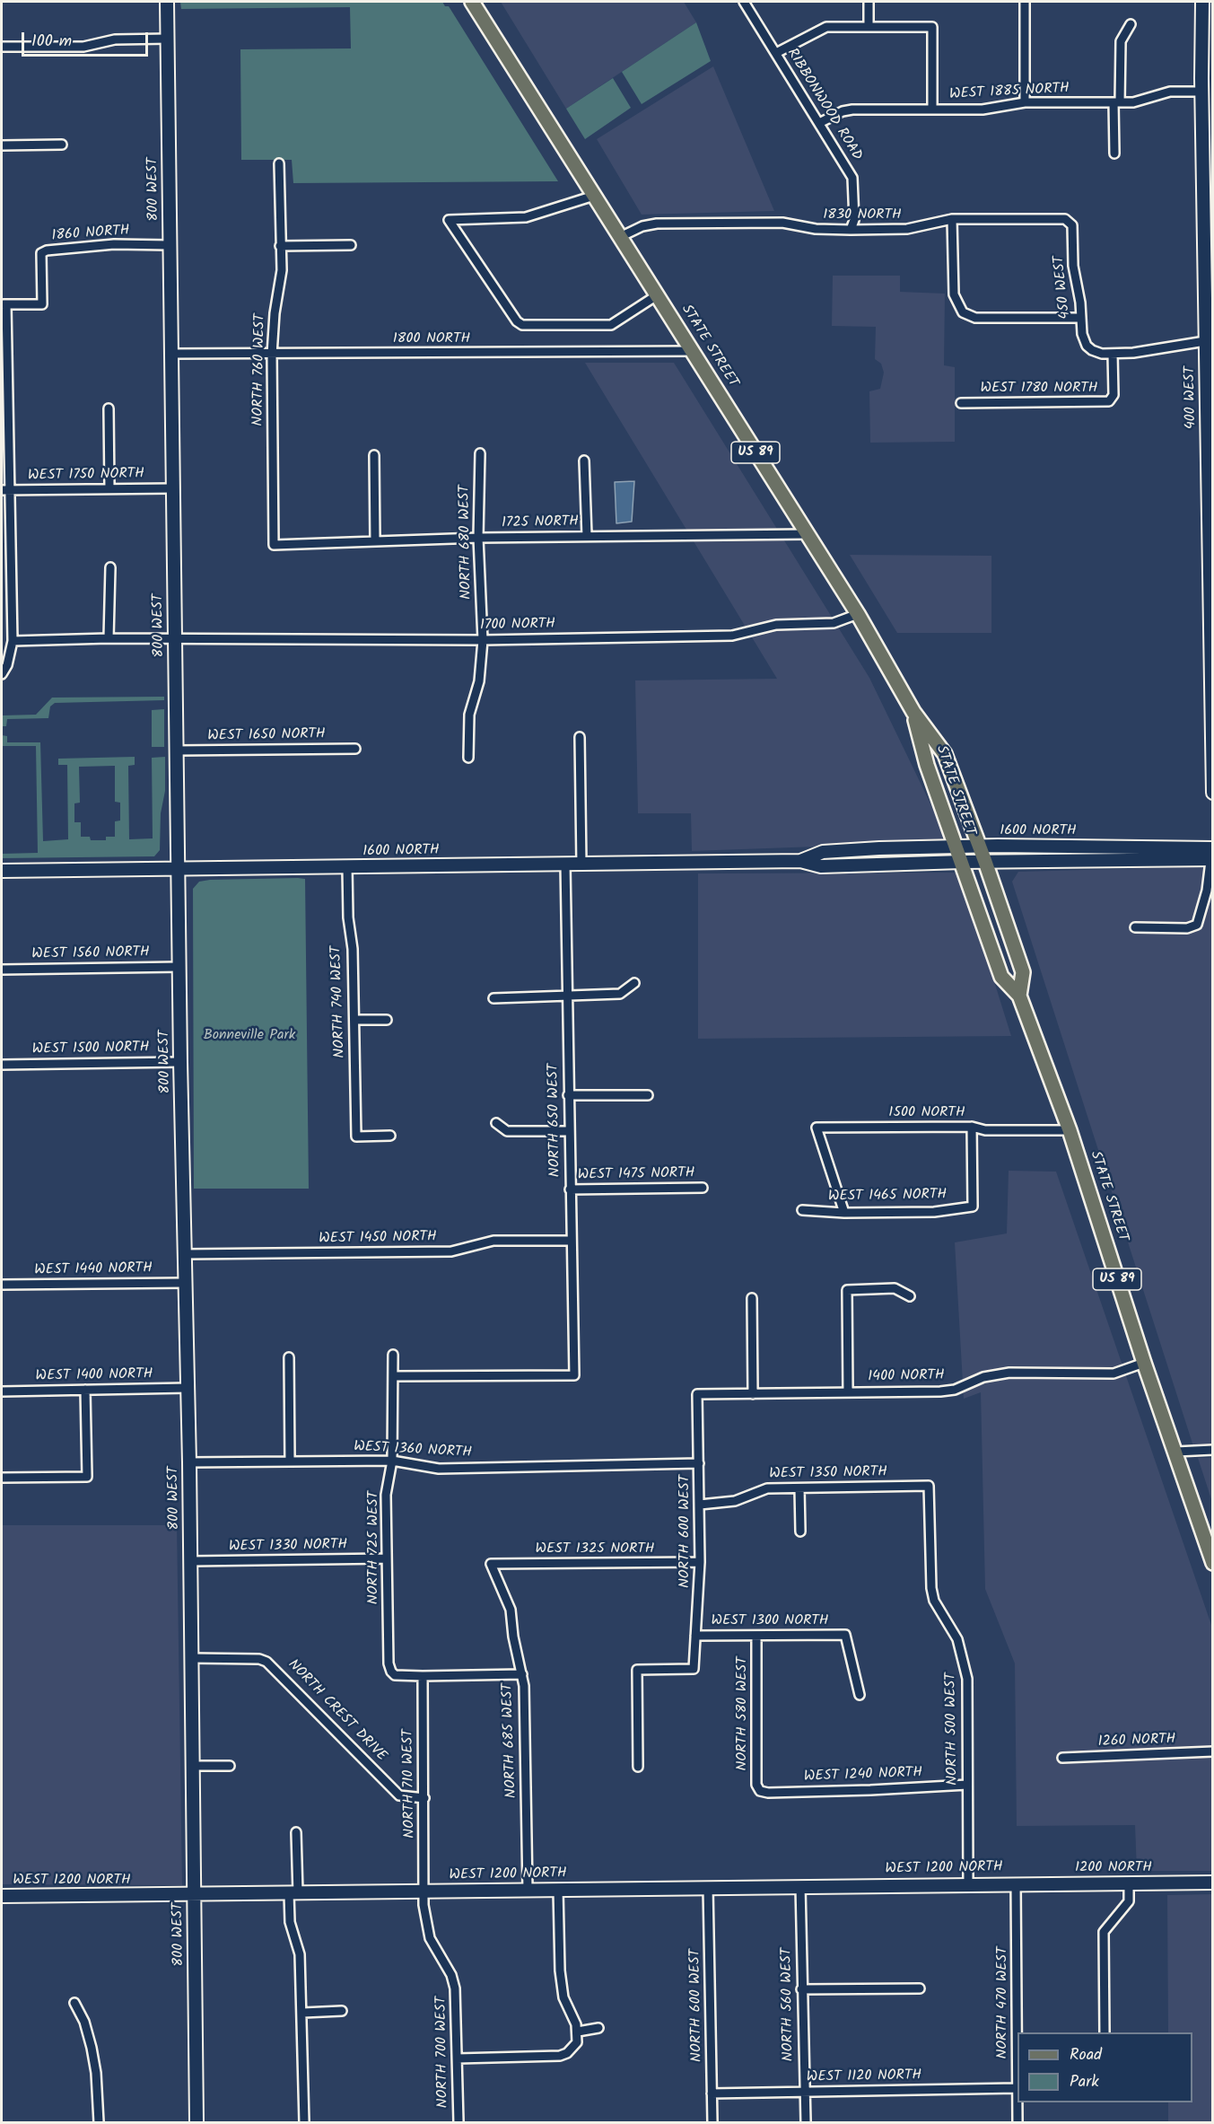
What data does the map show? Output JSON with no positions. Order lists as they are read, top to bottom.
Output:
{
  "streets": {
    "main road": ["STATE STREET", "US 89"],
    "street": [
      "WEST 1885 NORTH",
      "RIBBONWOOD ROAD",
      "800 WEST",
      "1830 NORTH",
      "1860 NORTH",
      "450 WEST",
      "1800 NORTH",
      "NORTH 760 WEST",
      "WEST 1780 NORTH",
      "400 WEST",
      "WEST 1750 NORTH",
      "1725 NORTH",
      "NORTH 680 WEST",
      "1700 NORTH",
      "WEST 1650 NORTH",
      "1600 NORTH",
      "WEST 1560 NORTH",
      "NORTH 740 WEST",
      "WEST 1500 NORTH",
      "1500 NORTH",
      "NORTH 650 WEST",
      "WEST 1475 NORTH",
      "WEST 1465 NORTH",
      "WEST 1450 NORTH",
      "WEST 1440 NORTH",
      "WEST 1400 NORTH",
      "1400 NORTH",
      "WEST 1360 NORTH",
      "WEST 1350 NORTH",
      "NORTH 600 WEST",
      "WEST 1330 NORTH",
      "NORTH 725 WEST",
      "WEST 1325 NORTH",
      "WEST 1300 NORTH",
      "NORTH CREST DRIVE",
      "NORTH 580 WEST",
      "NORTH 500 WEST",
      "NORTH 685 WEST",
      "1260 NORTH",
      "WEST 1240 NORTH",
      "NORTH 710 WEST",
      "1200 NORTH",
      "WEST 1200 NORTH",
      "NORTH 470 WEST",
      "NORTH 560 WEST",
      "NORTH 700 WEST",
      "WEST 1120 NORTH"
    ]
  },
  "crossings": [
    ["WEST 1885 NORTH", "RIBBONWOOD ROAD"],
    ["WEST 1885 NORTH", "400 WEST"],
    ["RIBBONWOOD ROAD", "1830 NORTH"],
    ["800 WEST", "1860 NORTH"],
    ["800 WEST", "1800 NORTH"],
    ["800 WEST", "WEST 1750 NORTH"],
    ["800 WEST", "1700 NORTH"],
    ["800 WEST", "WEST 1650 NORTH"],
    ["800 WEST", "1600 NORTH"],
    ["800 WEST", "WEST 1560 NORTH"],
    ["800 WEST", "WEST 1500 NORTH"],
    ["800 WEST", "WEST 1450 NORTH"],
    ["800 WEST", "WEST 1440 NORTH"],
    ["800 WEST", "WEST 1400 NORTH"],
    ["800 WEST", "WEST 1360 NORTH"],
    ["800 WEST", "WEST 1330 NORTH"],
    ["800 WEST", "NORTH CREST DRIVE"],
    ["800 WEST", "WEST 1200 NORTH"],
    ["1830 NORTH", "450 WEST"],
    ["1830 NORTH", "STATE STREET"],
    ["450 WEST", "WEST 1780 NORTH"],
    ["1800 NORTH", "STATE STREET"],
    ["1800 NORTH", "NORTH 760 WEST"],
    ["STATE STREET", "1725 NORTH"],
    ["STATE STREET", "1700 NORTH"],
    ["STATE STREET", "1600 NORTH"],
    ["STATE STREET", "1500 NORTH"],
    ["STATE STREET", "1400 NORTH"],
    ["NORTH 760 WEST", "1725 NORTH"],
    ["1725 NORTH", "NORTH 680 WEST"],
    ["NORTH 680 WEST", "1700 NORTH"],
    ["1600 NORTH", "NORTH 740 WEST"],
    ["1600 NORTH", "NORTH 650 WEST"],
    ["1500 NORTH", "WEST 1465 NORTH"],
    ["NORTH 650 WEST", "WEST 1475 NORTH"],
    ["NORTH 650 WEST", "WEST 1450 NORTH"],
    ["NORTH 650 WEST", "NORTH 725 WEST"],
    ["1400 NORTH", "NORTH 600 WEST"],
    ["WEST 1360 NORTH", "NORTH 600 WEST"],
    ["WEST 1360 NORTH", "NORTH 725 WEST"],
    ["WEST 1350 NORTH", "NORTH 600 WEST"],
    ["WEST 1350 NORTH", "NORTH 500 WEST"],
    ["NORTH 600 WEST", "WEST 1325 NORTH"],
    ["NORTH 600 WEST", "WEST 1300 NORTH"],
    ["NORTH 600 WEST", "WEST 1200 NORTH"],
    ["NORTH 600 WEST", "WEST 1120 NORTH"],
    ["WEST 1330 NORTH", "NORTH 725 WEST"],
    ["NORTH 725 WEST", "NORTH 710 WEST"],
    ["WEST 1325 NORTH", "NORTH 685 WEST"],
    ["WEST 1300 NORTH", "NORTH 580 WEST"],
    ["NORTH CREST DRIVE", "NORTH 710 WEST"],
    ["NORTH 580 WEST", "WEST 1240 NORTH"],
    ["NORTH 500 WEST", "WEST 1240 NORTH"],
    ["NORTH 500 WEST", "WEST 1200 NORTH"],
    ["NORTH 685 WEST", "WEST 1200 NORTH"],
    ["NORTH 710 WEST", "WEST 1200 NORTH"],
    ["NORTH 710 WEST", "NORTH 700 WEST"],
    ["1200 NORTH", "WEST 1200 NORTH"],
    ["1200 NORTH", "NORTH 470 WEST"],
    ["WEST 1200 NORTH", "NORTH 470 WEST"],
    ["WEST 1200 NORTH", "NORTH 560 WEST"],
    ["WEST 1200 NORTH", "NORTH 700 WEST"],
    ["NORTH 470 WEST", "WEST 1120 NORTH"],
    ["NORTH 560 WEST", "WEST 1120 NORTH"]
  ],
  "parks": ["Bonneville Park"],
  "legend": ["Road", "Park"],
  "scale_bar": "100 m"
}
